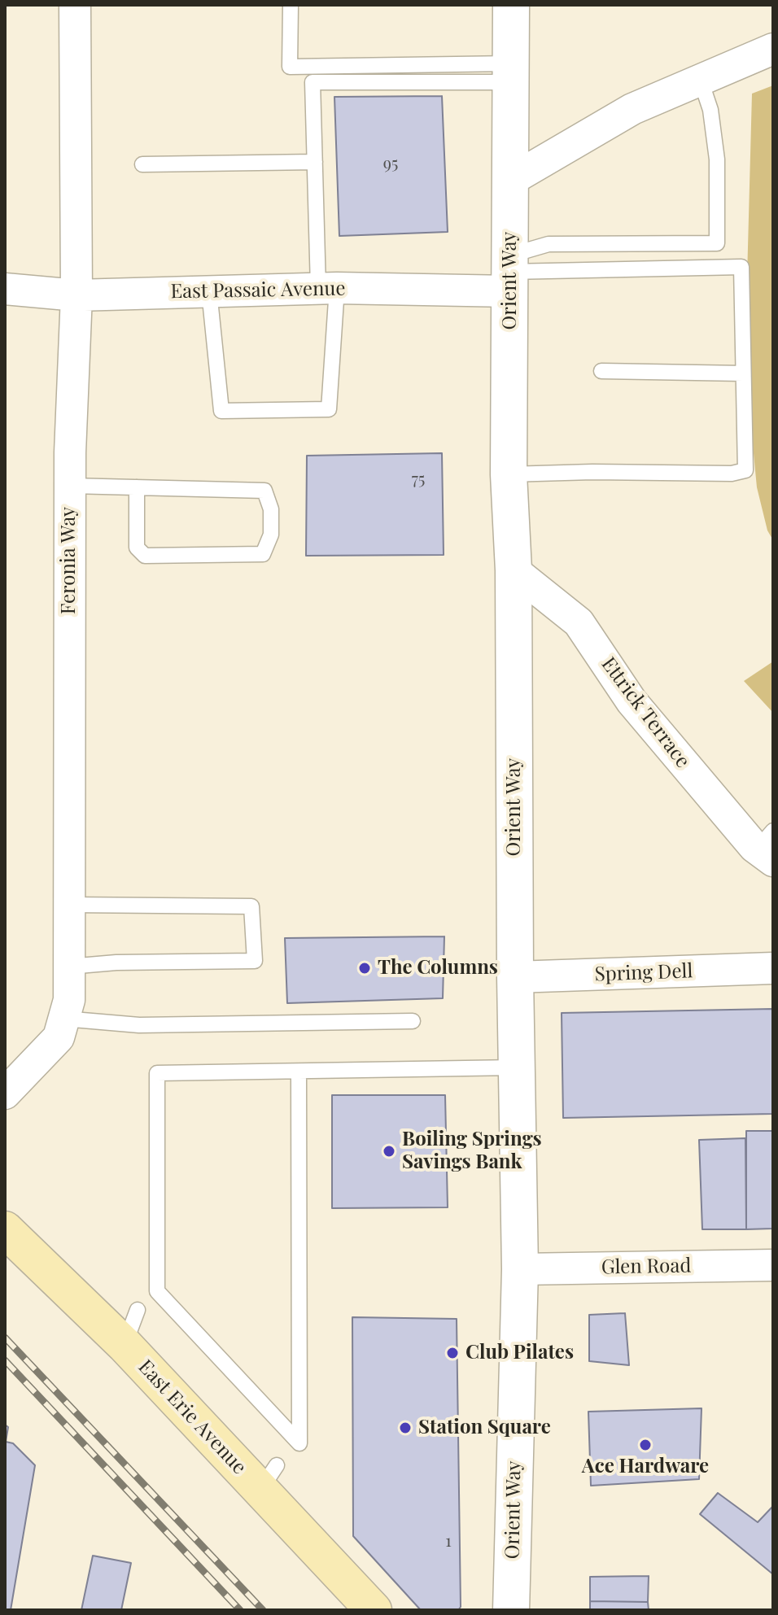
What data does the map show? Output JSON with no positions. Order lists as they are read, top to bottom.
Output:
{
  "streets": {
    "main road": ["East Erie Avenue"],
    "street": [
      "Orient Way",
      "East Passaic Avenue",
      "Feronia Way",
      "Ettrick Terrace",
      "Spring Dell",
      "Glen Road"
    ]
  },
  "crossings": [
    ["Orient Way", "East Passaic Avenue"],
    ["Orient Way", "Ettrick Terrace"],
    ["Orient Way", "Spring Dell"],
    ["Orient Way", "Glen Road"],
    ["East Passaic Avenue", "Feronia Way"]
  ],
  "places": [
    "The Columns",
    "Boiling Springs Savings Bank",
    "Club Pilates",
    "Station Square",
    "Ace Hardware"
  ],
  "house_numbers": ["95", "75", "1"]
}
